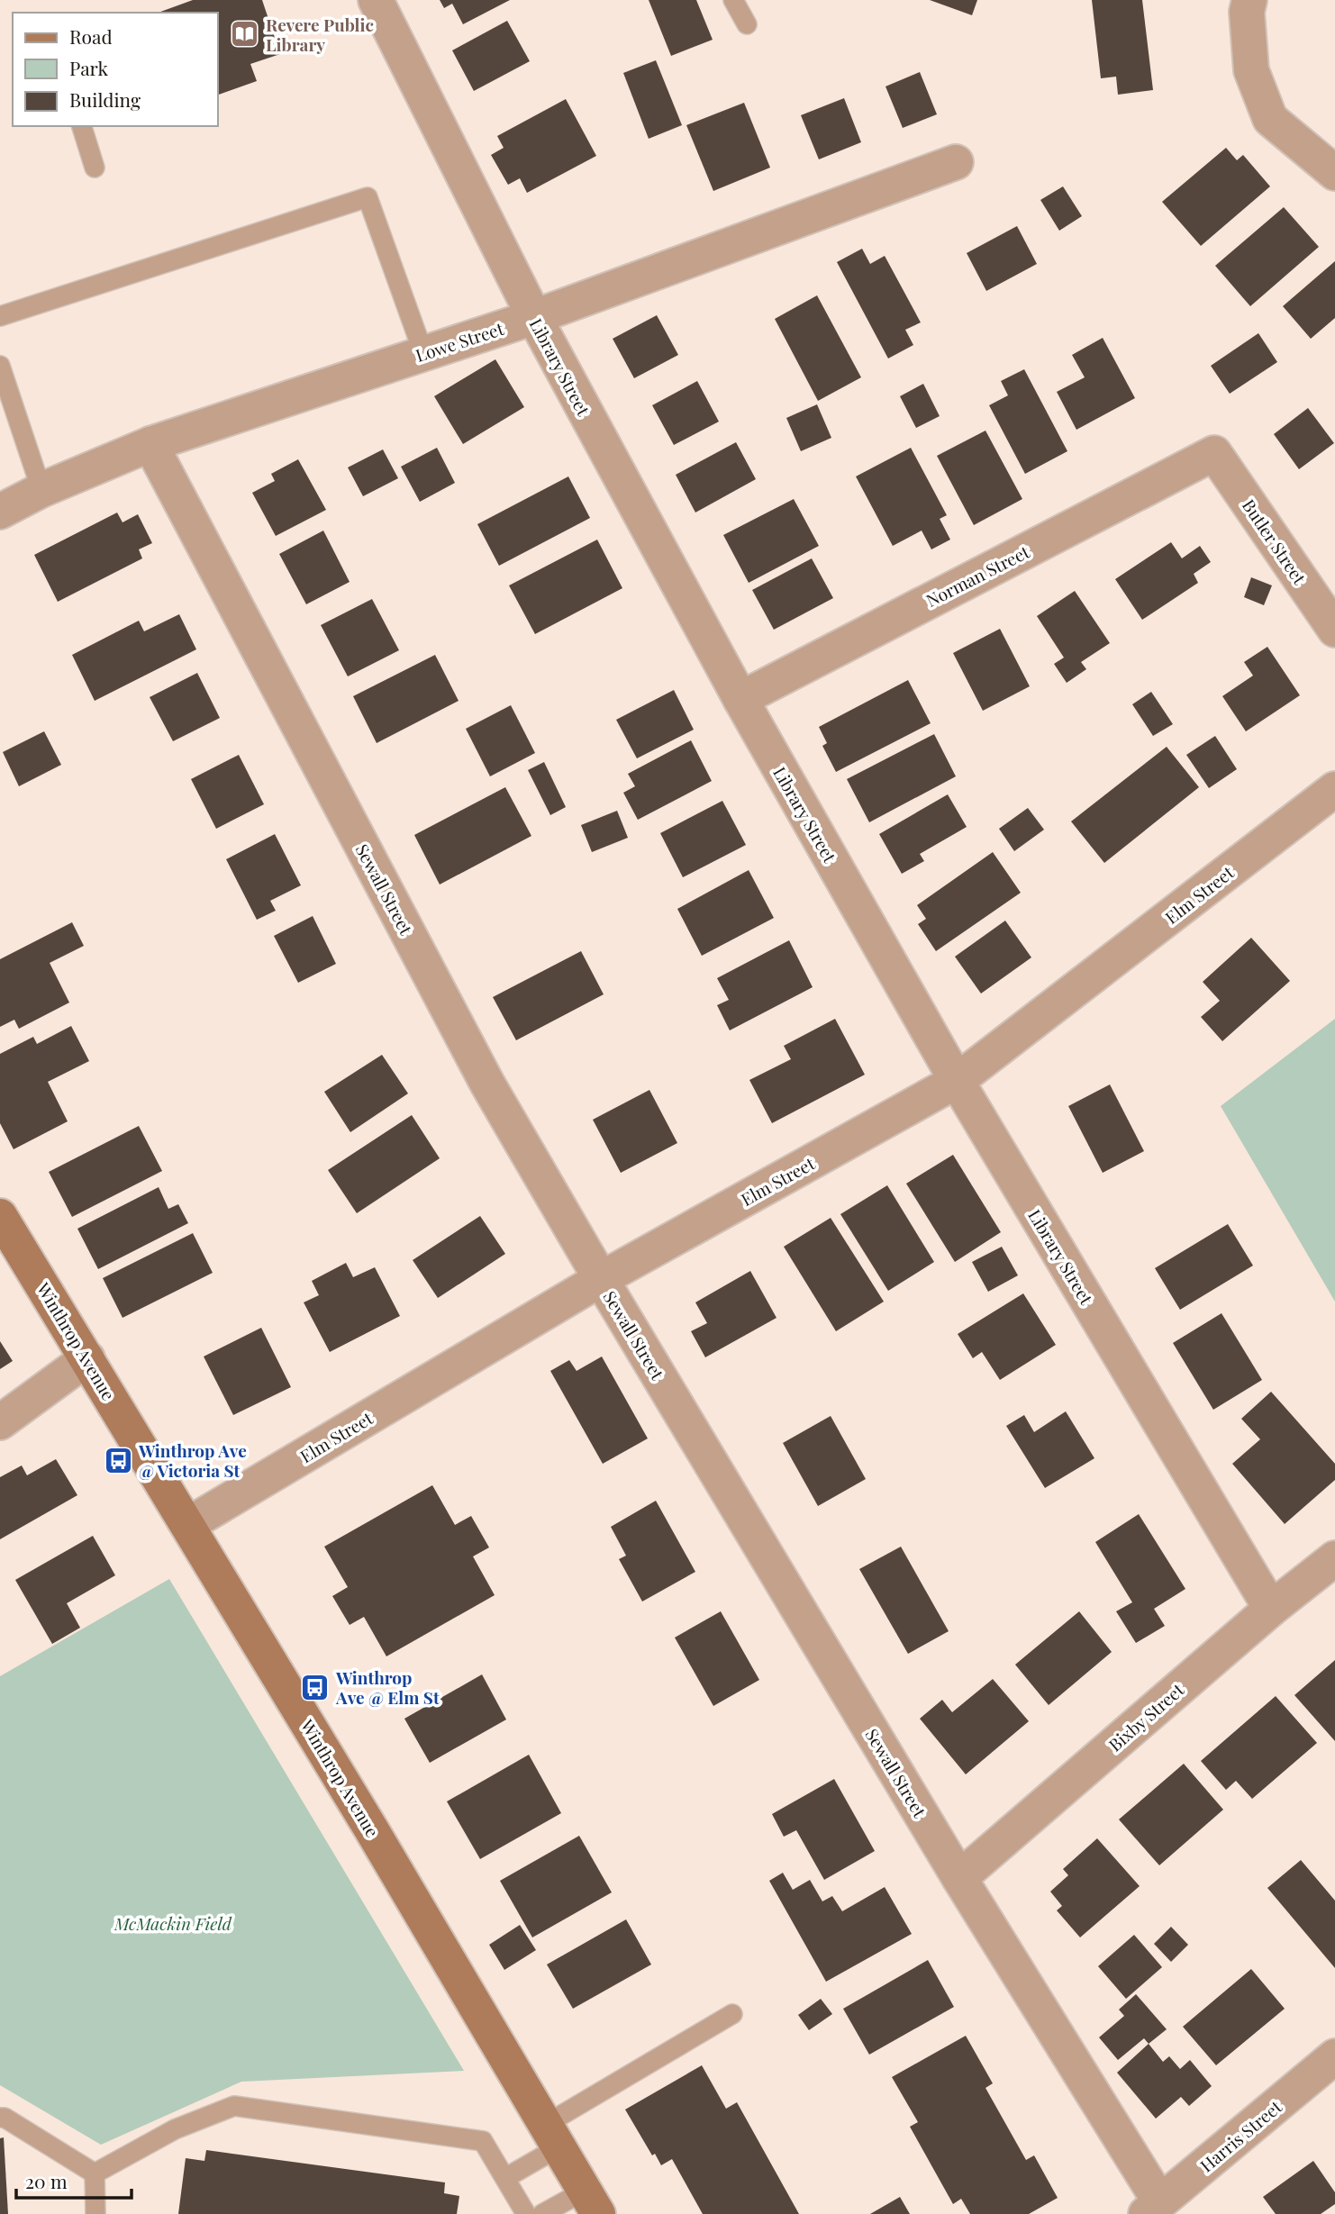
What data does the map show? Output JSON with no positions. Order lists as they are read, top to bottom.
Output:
{
  "streets": {
    "main road": ["Winthrop Avenue"],
    "street": [
      "Lowe Street",
      "Library Street",
      "Butler Street",
      "Norman Street",
      "Sewall Street",
      "Elm Street",
      "Bixby Street",
      "Harris Street"
    ]
  },
  "crossings": [
    ["Lowe Street", "Library Street"],
    ["Lowe Street", "Sewall Street"],
    ["Library Street", "Norman Street"],
    ["Library Street", "Elm Street"],
    ["Library Street", "Bixby Street"],
    ["Butler Street", "Norman Street"],
    ["Sewall Street", "Elm Street"],
    ["Sewall Street", "Bixby Street"],
    ["Sewall Street", "Harris Street"],
    ["Elm Street", "Winthrop Avenue"]
  ],
  "parks": ["McMackin Field"],
  "places": {
    "library": ["Revere Public Library"],
    "bus stop": ["Winthrop Ave @ Victoria St", "Winthrop Ave @ Elm St"]
  },
  "legend": ["Road", "Park", "Building"],
  "scale_bar": "20 m"
}
